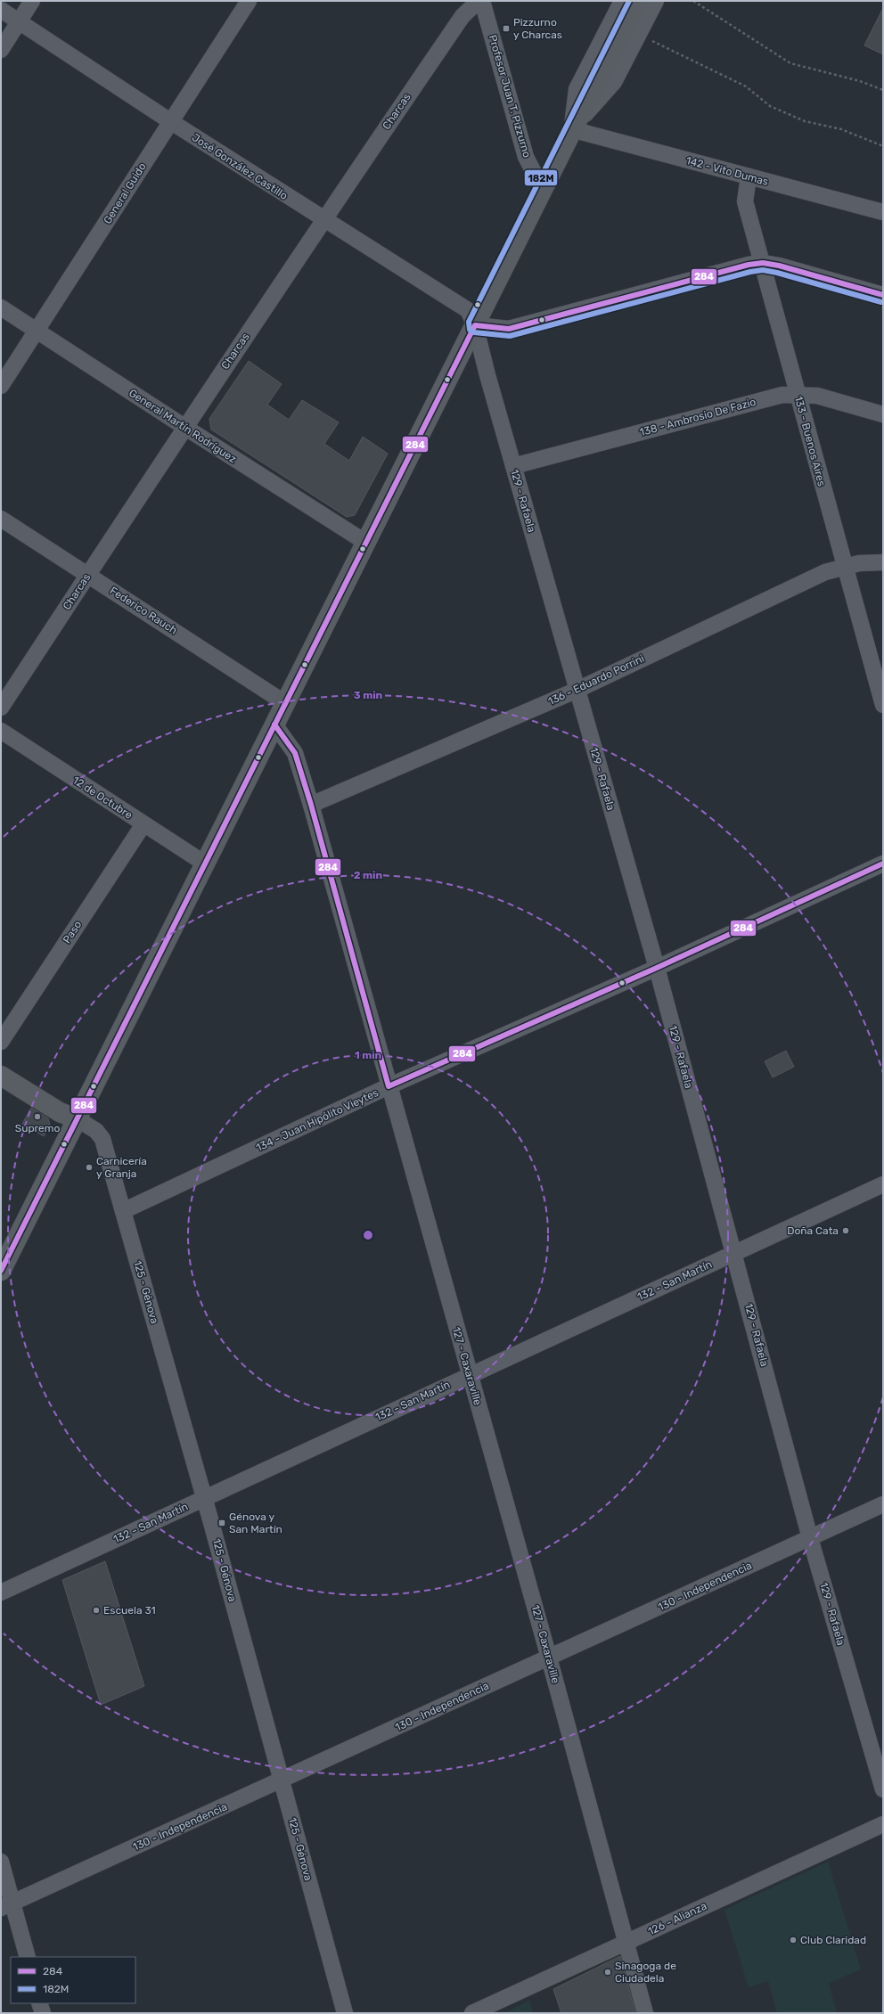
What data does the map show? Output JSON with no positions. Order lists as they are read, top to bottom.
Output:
{
  "streets": {
    "street": [
      "Profesor Juan T. Pizzurno",
      "Charcas",
      "José González Castillo",
      "142 - Vito Dumas",
      "General Guido",
      "138 - Ambrosio De Fazio",
      "General Martín Rodríguez",
      "133 - Buenos Aires",
      "129 - Rafaela",
      "Federico Rauch",
      "136 - Eduardo Porrini",
      "12 de Octubre",
      "Paso",
      "134 - Juan Hipólito Vieytes",
      "132 - San Martín",
      "125 - Génova",
      "127 - Caxaraville",
      "130 - Independencia",
      "126 - Alianza"
    ]
  },
  "crossings": [
    ["Charcas", "José González Castillo"],
    ["Charcas", "General Martín Rodríguez"],
    ["Charcas", "Federico Rauch"],
    ["José González Castillo", "General Guido"],
    ["José González Castillo", "129 - Rafaela"],
    ["142 - Vito Dumas", "133 - Buenos Aires"],
    ["General Guido", "General Martín Rodríguez"],
    ["138 - Ambrosio De Fazio", "133 - Buenos Aires"],
    ["138 - Ambrosio De Fazio", "129 - Rafaela"],
    ["133 - Buenos Aires", "136 - Eduardo Porrini"],
    ["129 - Rafaela", "136 - Eduardo Porrini"],
    ["129 - Rafaela", "134 - Juan Hipólito Vieytes"],
    ["129 - Rafaela", "132 - San Martín"],
    ["129 - Rafaela", "130 - Independencia"],
    ["136 - Eduardo Porrini", "127 - Caxaraville"],
    ["12 de Octubre", "Paso"],
    ["134 - Juan Hipólito Vieytes", "125 - Génova"],
    ["134 - Juan Hipólito Vieytes", "127 - Caxaraville"],
    ["132 - San Martín", "125 - Génova"],
    ["132 - San Martín", "127 - Caxaraville"],
    ["125 - Génova", "130 - Independencia"],
    ["127 - Caxaraville", "130 - Independencia"],
    ["127 - Caxaraville", "126 - Alianza"]
  ],
  "places": {
    "transit": ["Pizzurno y Charcas", "Génova y San Martín"],
    "other": [
      "Supremo",
      "Carnicería y Granja",
      "Doña Cata",
      "Escuela 31",
      "Club Claridad",
      "Sinagoga de Ciudadela"
    ]
  },
  "lines": ["transit line 182M", "transit line 284"],
  "legend": ["284", "182M"],
  "rings": ["3 min", "2 min", "1 min"]
}
